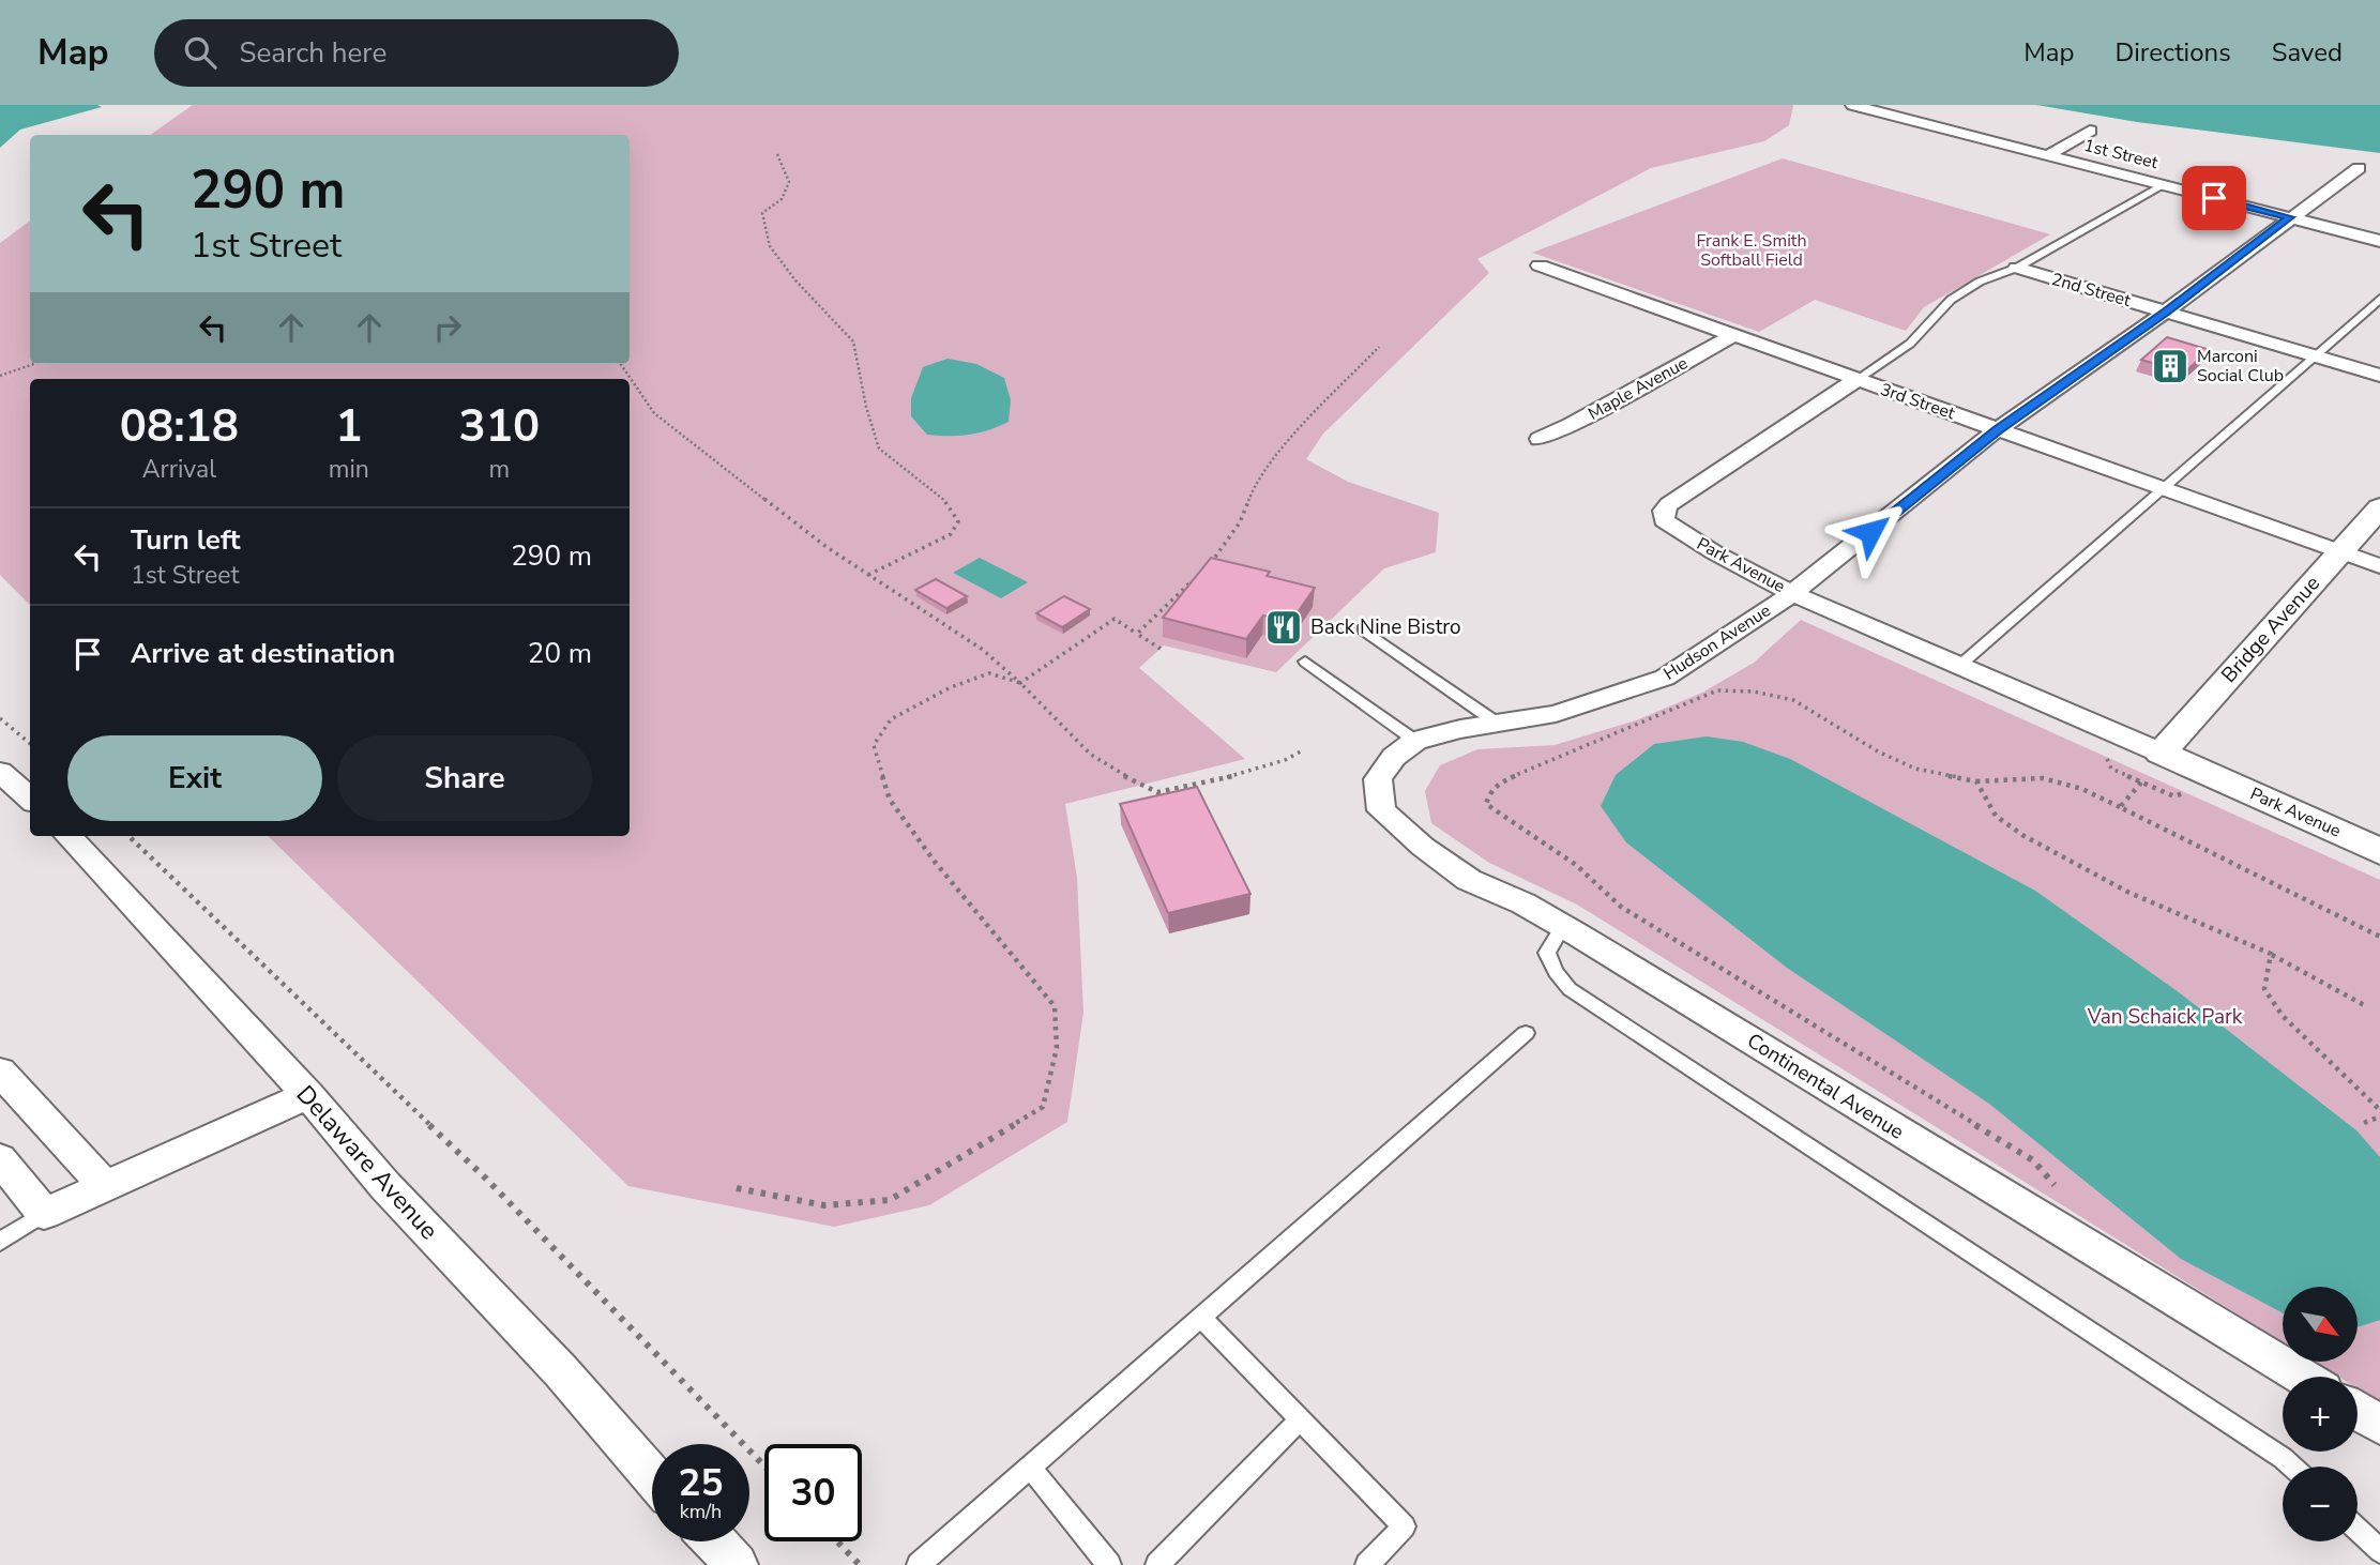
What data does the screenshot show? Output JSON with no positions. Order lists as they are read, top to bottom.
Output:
{
  "streets": {
    "street": [
      "1st Street",
      "2nd Street",
      "Maple Avenue",
      "3rd Street",
      "Park Avenue",
      "Bridge Avenue",
      "Hudson Avenue",
      "Continental Avenue",
      "Delaware Avenue"
    ]
  },
  "crossings": [
    ["1st Street", "Park Avenue"],
    ["1st Street", "Hudson Avenue"],
    ["2nd Street", "Park Avenue"],
    ["2nd Street", "Hudson Avenue"],
    ["Maple Avenue", "3rd Street"],
    ["3rd Street", "Park Avenue"],
    ["3rd Street", "Bridge Avenue"],
    ["3rd Street", "Hudson Avenue"],
    ["Park Avenue", "Bridge Avenue"],
    ["Park Avenue", "Hudson Avenue"],
    ["Hudson Avenue", "Continental Avenue"]
  ],
  "parks": ["Frank E. Smith Softball Field", "Van Schaick Park"],
  "places": {
    "building": ["Marconi Social Club"],
    "restaurant": ["Back Nine Bistro"]
  },
  "north": "bottom right",
  "page": {
    "header": "Map",
    "search": "Search here",
    "nav": ["Map", "Directions", "Saved"],
    "turn": ["290 m", "1st Street"],
    "eta": [
      "08:18",
      "Arrival",
      "1",
      "min",
      "310",
      "m"
    ],
    "list": [
      {
        "name": "Turn left",
        "note": "1st Street",
        "value": "290 m"
      },
      {
        "name": "Arrive at destination",
        "value": "20 m"
      }
    ],
    "buttons": ["Exit", "Share"],
    "map_buttons": ["+", "−"],
    "speed": "25 km/h",
    "limit": "30"
  }
}
